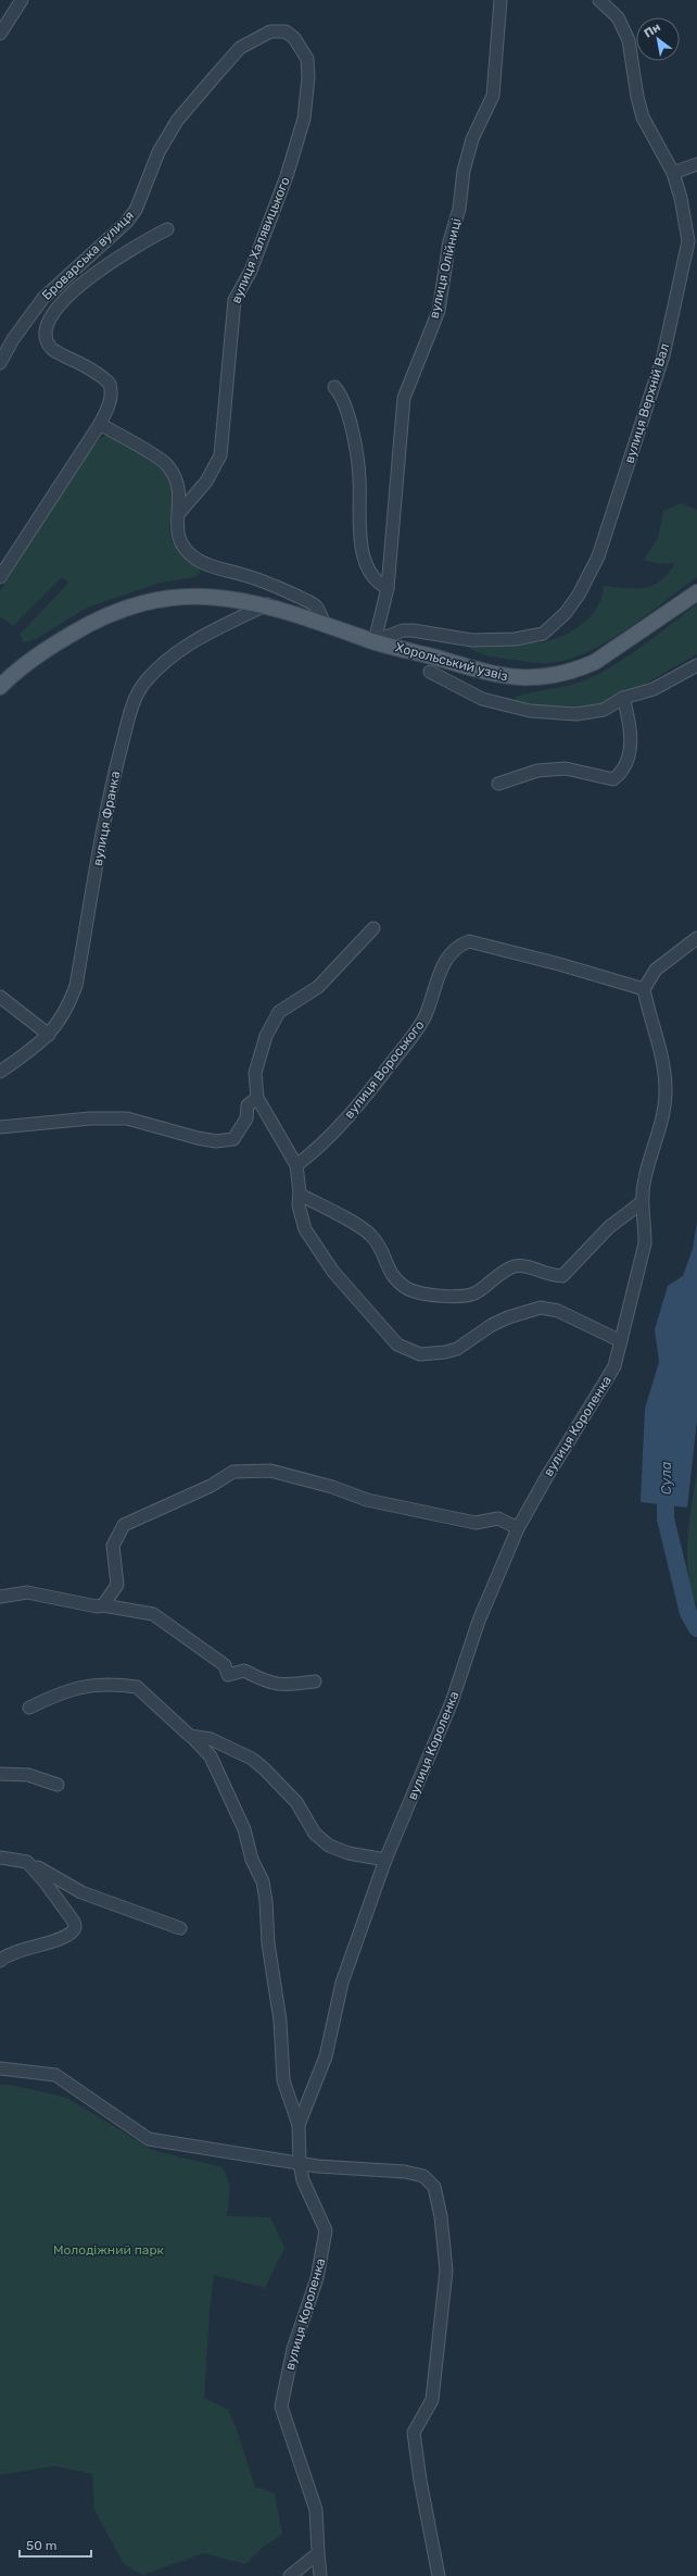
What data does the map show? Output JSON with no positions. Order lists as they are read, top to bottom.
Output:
{
  "streets": {
    "main road": ["Хорольський узвіз"],
    "street": [
      "вулиця Халявицького",
      "Броварська вулиця",
      "вулиця Олійниці",
      "вулиця Верхній Вал",
      "вулиця Франка",
      "вулиця Вороського",
      "вулиця Короленка"
    ]
  },
  "crossings": [
    ["вулиця Халявицького", "Броварська вулиця"],
    ["вулиця Олійниці", "вулиця Верхній Вал"],
    ["вулиця Олійниці", "Хорольський узвіз"],
    ["вулиця Верхній Вал", "Хорольський узвіз"],
    ["Хорольський узвіз", "вулиця Франка"],
    ["вулиця Вороського", "вулиця Короленка"]
  ],
  "water": ["Сула"],
  "parks": ["Молодіжний парк"],
  "scale_bar": "50 m",
  "north": "top left"
}
